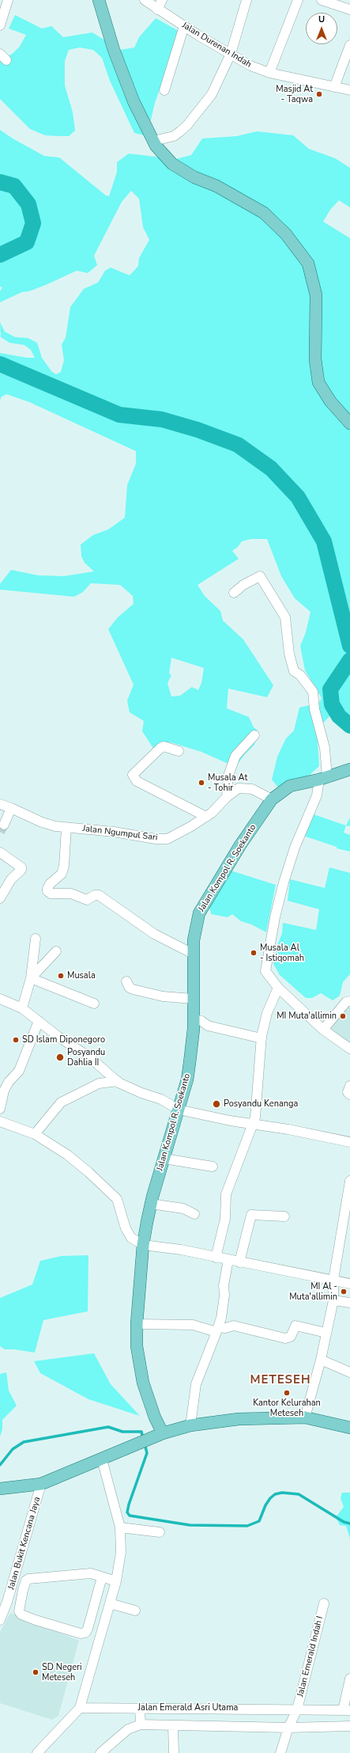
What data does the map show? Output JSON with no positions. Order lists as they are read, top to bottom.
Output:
{
  "streets": {
    "main road": ["Jalan Kompol R. Soekanto"],
    "street": [
      "Jalan Durenan Indah",
      "Jalan Ngumpul Sari",
      "Jalan Bukit Kencana Jaya",
      "Jalan Emerald Indah I",
      "Jalan Emerald Asri Utama"
    ]
  },
  "crossings": [
    ["Jalan Ngumpul Sari", "Jalan Kompol R. Soekanto"],
    ["Jalan Emerald Indah I", "Jalan Emerald Asri Utama"]
  ],
  "districts": ["METESEH"],
  "places": [
    "Masjid At - Taqwa",
    "Musala At - Tohir",
    "Musala Al - Istiqomah",
    "Musala",
    "MI Muta'allimin",
    "SD Islam Diponegoro",
    "Posyandu Dahlia II",
    "Posyandu Kenanga",
    "MI Al - Muta'allimin",
    "Kantor Kelurahan Meteseh",
    "SD Negeri Meteseh"
  ],
  "north": "top"
}
